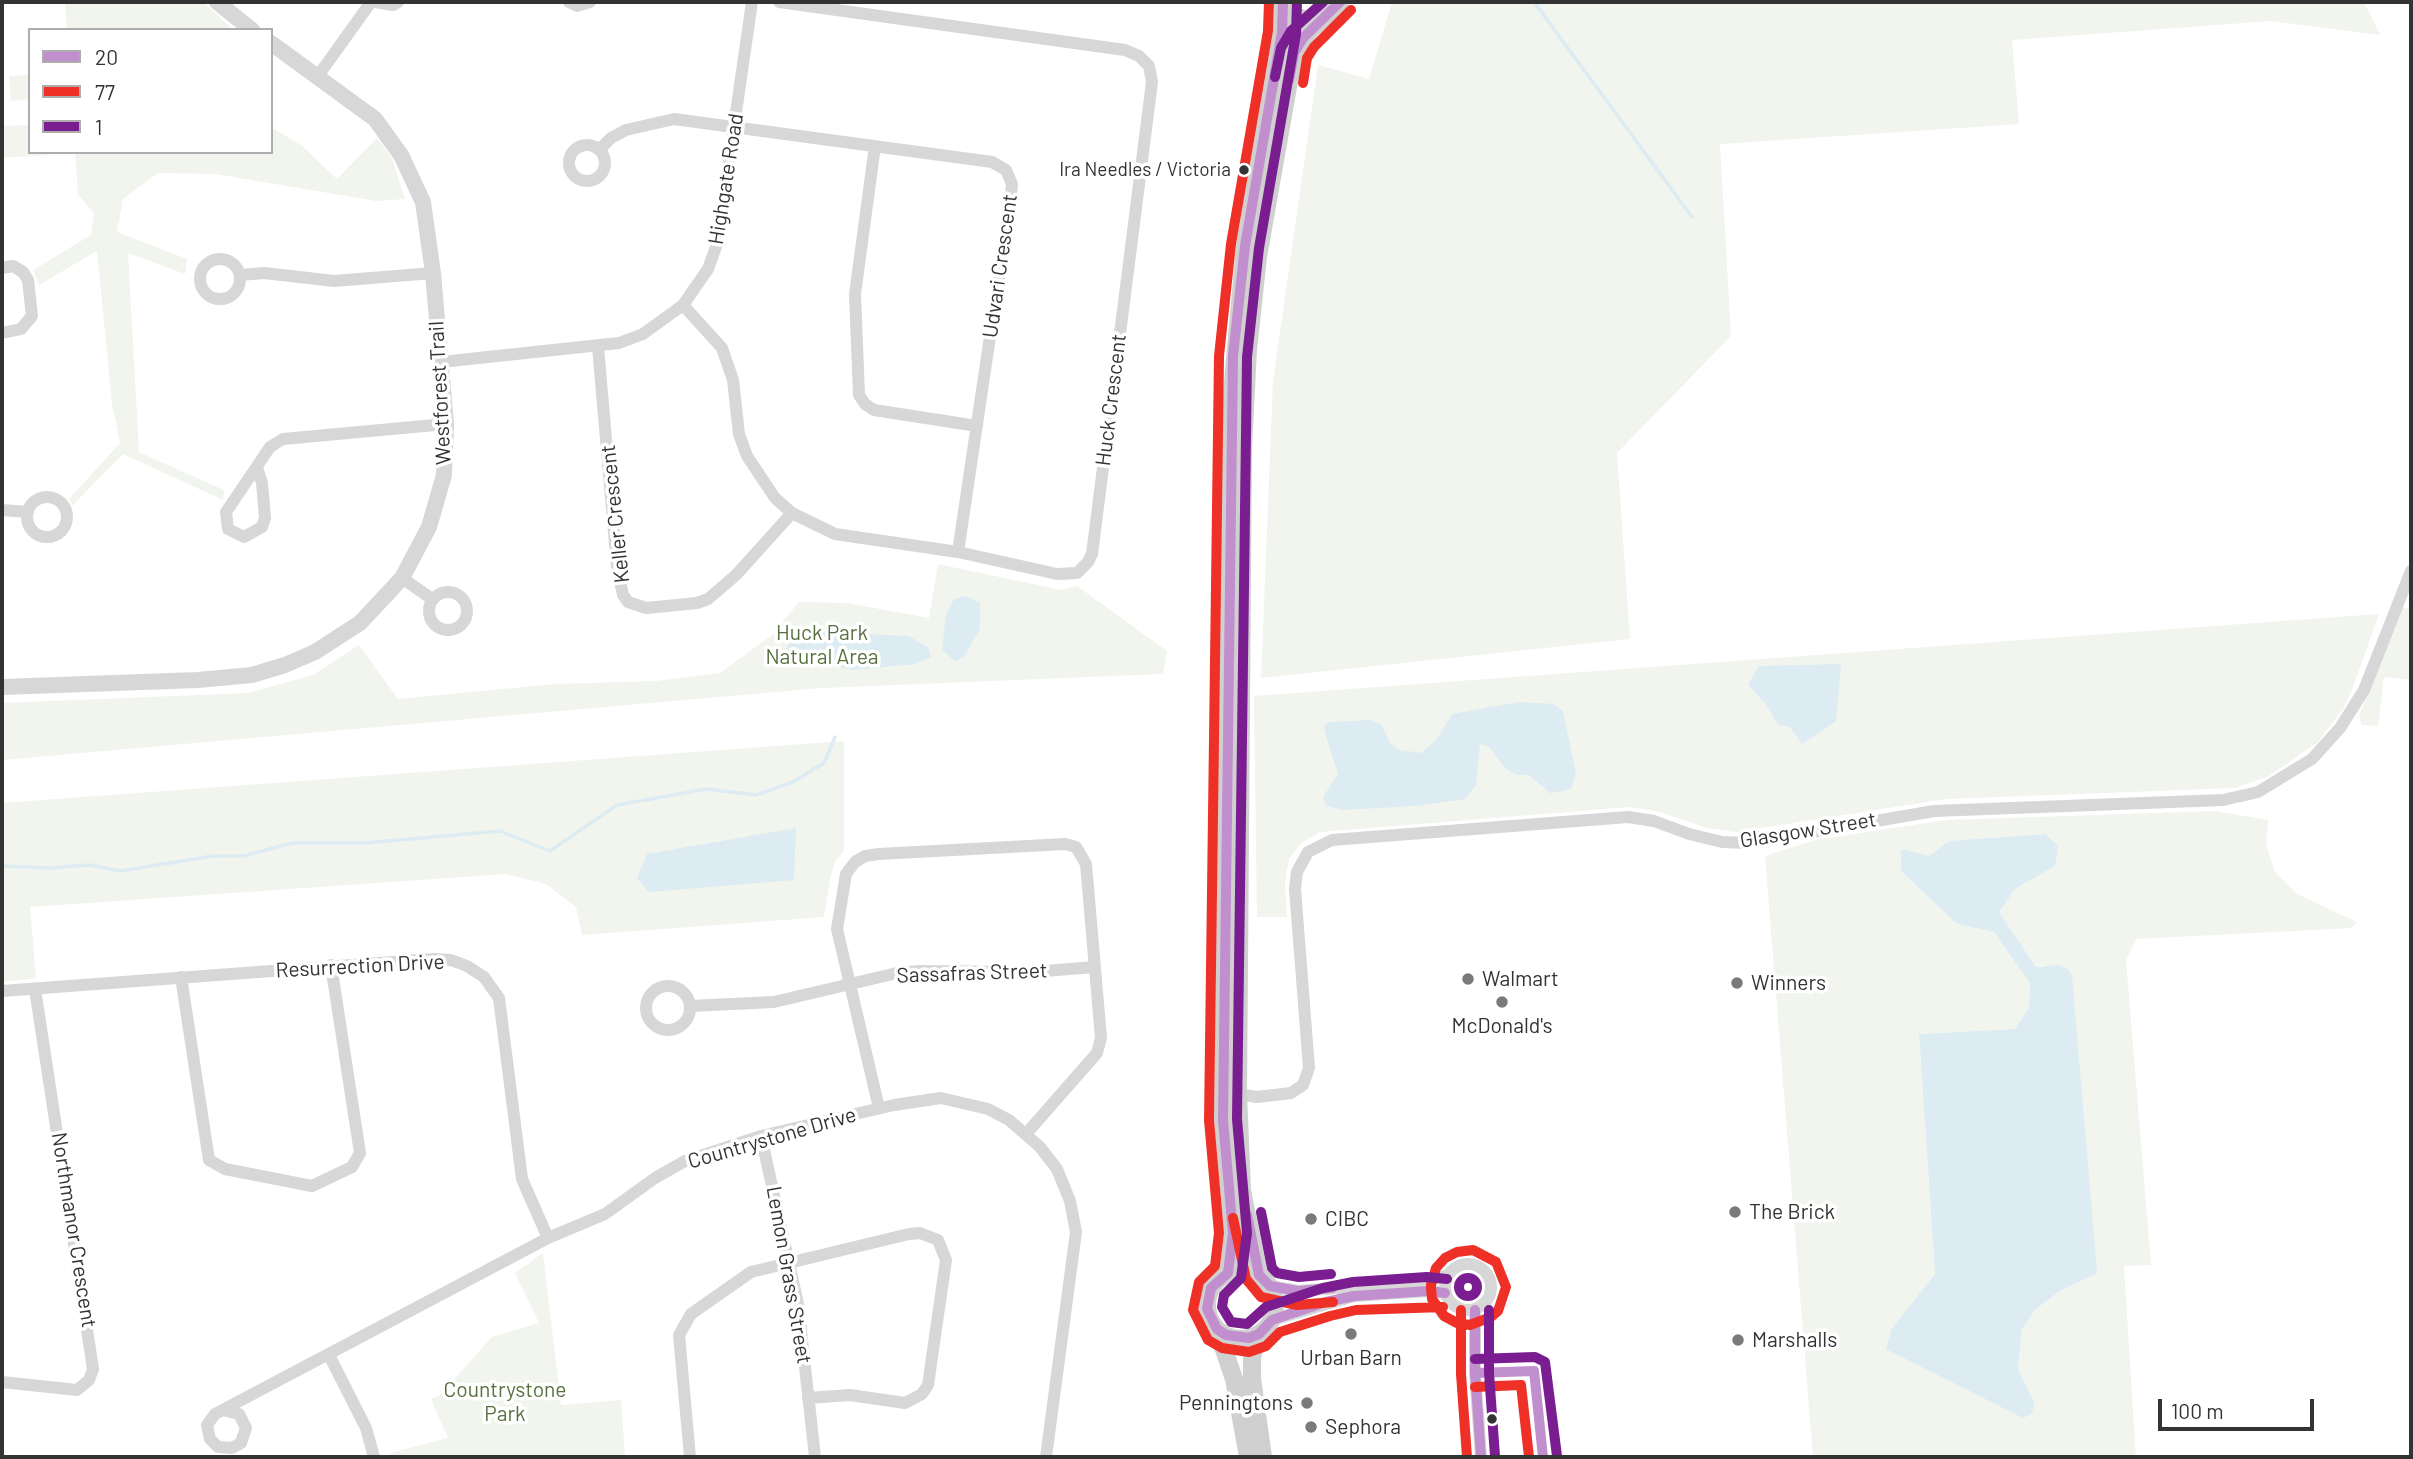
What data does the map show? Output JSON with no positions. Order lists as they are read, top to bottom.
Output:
{
  "streets": {
    "street": [
      "Highgate Road",
      "Udvari Crescent",
      "Westforest Trail",
      "Huck Crescent",
      "Keller Crescent",
      "Glasgow Street",
      "Resurrection Drive",
      "Sassafras Street",
      "Countrystone Drive",
      "Northmanor Crescent",
      "Lemon Grass Street"
    ]
  },
  "crossings": [
    ["Highgate Road", "Udvari Crescent"],
    ["Highgate Road", "Westforest Trail"],
    ["Highgate Road", "Huck Crescent"],
    ["Highgate Road", "Keller Crescent"],
    ["Udvari Crescent", "Huck Crescent"],
    ["Huck Crescent", "Keller Crescent"],
    ["Resurrection Drive", "Countrystone Drive"],
    ["Resurrection Drive", "Northmanor Crescent"],
    ["Countrystone Drive", "Lemon Grass Street"]
  ],
  "parks": ["Huck Park Natural Area", "Countrystone Park"],
  "places": [
    "Ira Needles / Victoria",
    "Walmart",
    "Winners",
    "McDonald's",
    "The Brick",
    "CIBC",
    "Urban Barn",
    "Marshalls",
    "Penningtons",
    "Sephora"
  ],
  "lines": ["transit line 20", "transit line 77", "transit line 1"],
  "legend": ["20", "77", "1"],
  "scale_bar": "100 m"
}
